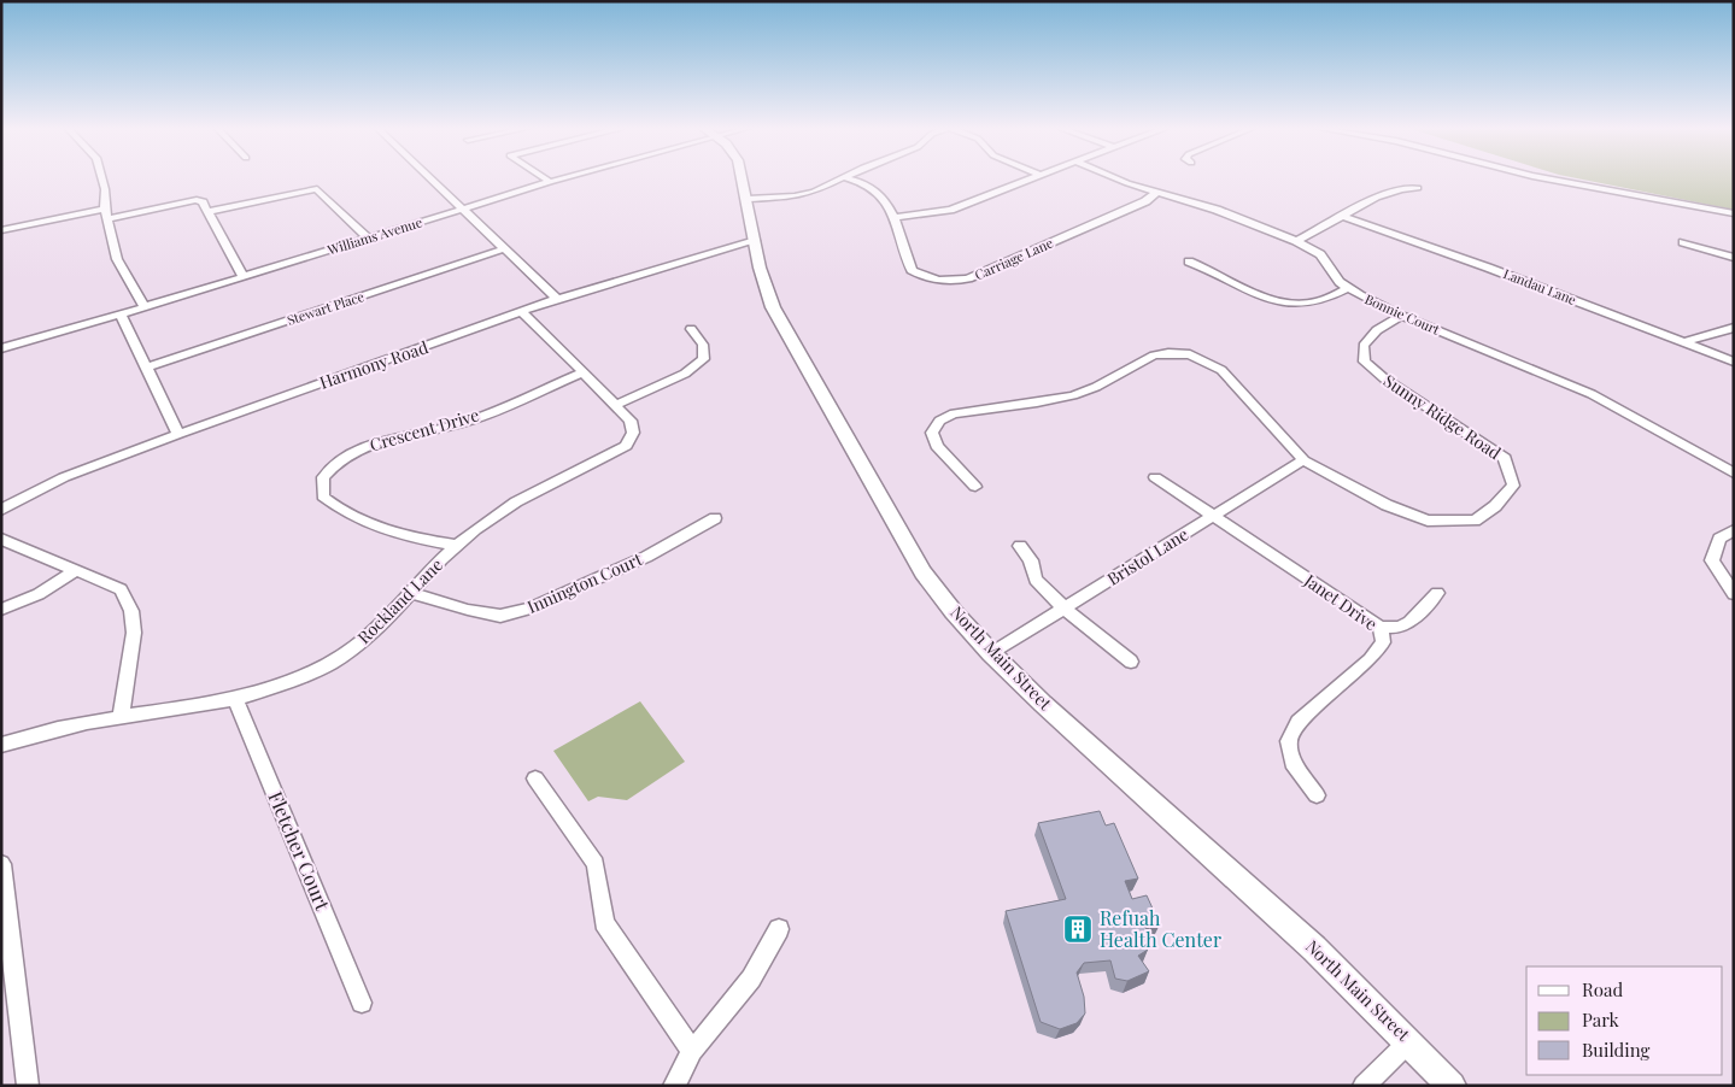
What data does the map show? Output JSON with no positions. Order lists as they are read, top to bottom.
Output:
{
  "streets": {
    "main road": ["North Main Street"],
    "street": [
      "Williams Avenue",
      "Carriage Lane",
      "Landau Lane",
      "Stewart Place",
      "Bonnie Court",
      "Harmony Road",
      "Sunny Ridge Road",
      "Crescent Drive",
      "Bristol Lane",
      "Innington Court",
      "Rockland Lane",
      "Janet Drive",
      "Fletcher Court"
    ]
  },
  "crossings": [
    ["Carriage Lane", "Bonnie Court"],
    ["Bonnie Court", "Sunny Ridge Road"],
    ["Harmony Road", "Rockland Lane"],
    ["Harmony Road", "North Main Street"],
    ["Sunny Ridge Road", "Bristol Lane"],
    ["Crescent Drive", "Rockland Lane"],
    ["Bristol Lane", "Janet Drive"],
    ["Bristol Lane", "North Main Street"],
    ["Innington Court", "Rockland Lane"],
    ["Rockland Lane", "Fletcher Court"]
  ],
  "places": {
    "building": ["Refuah Health Center"]
  },
  "legend": ["Road", "Park", "Building"]
}
